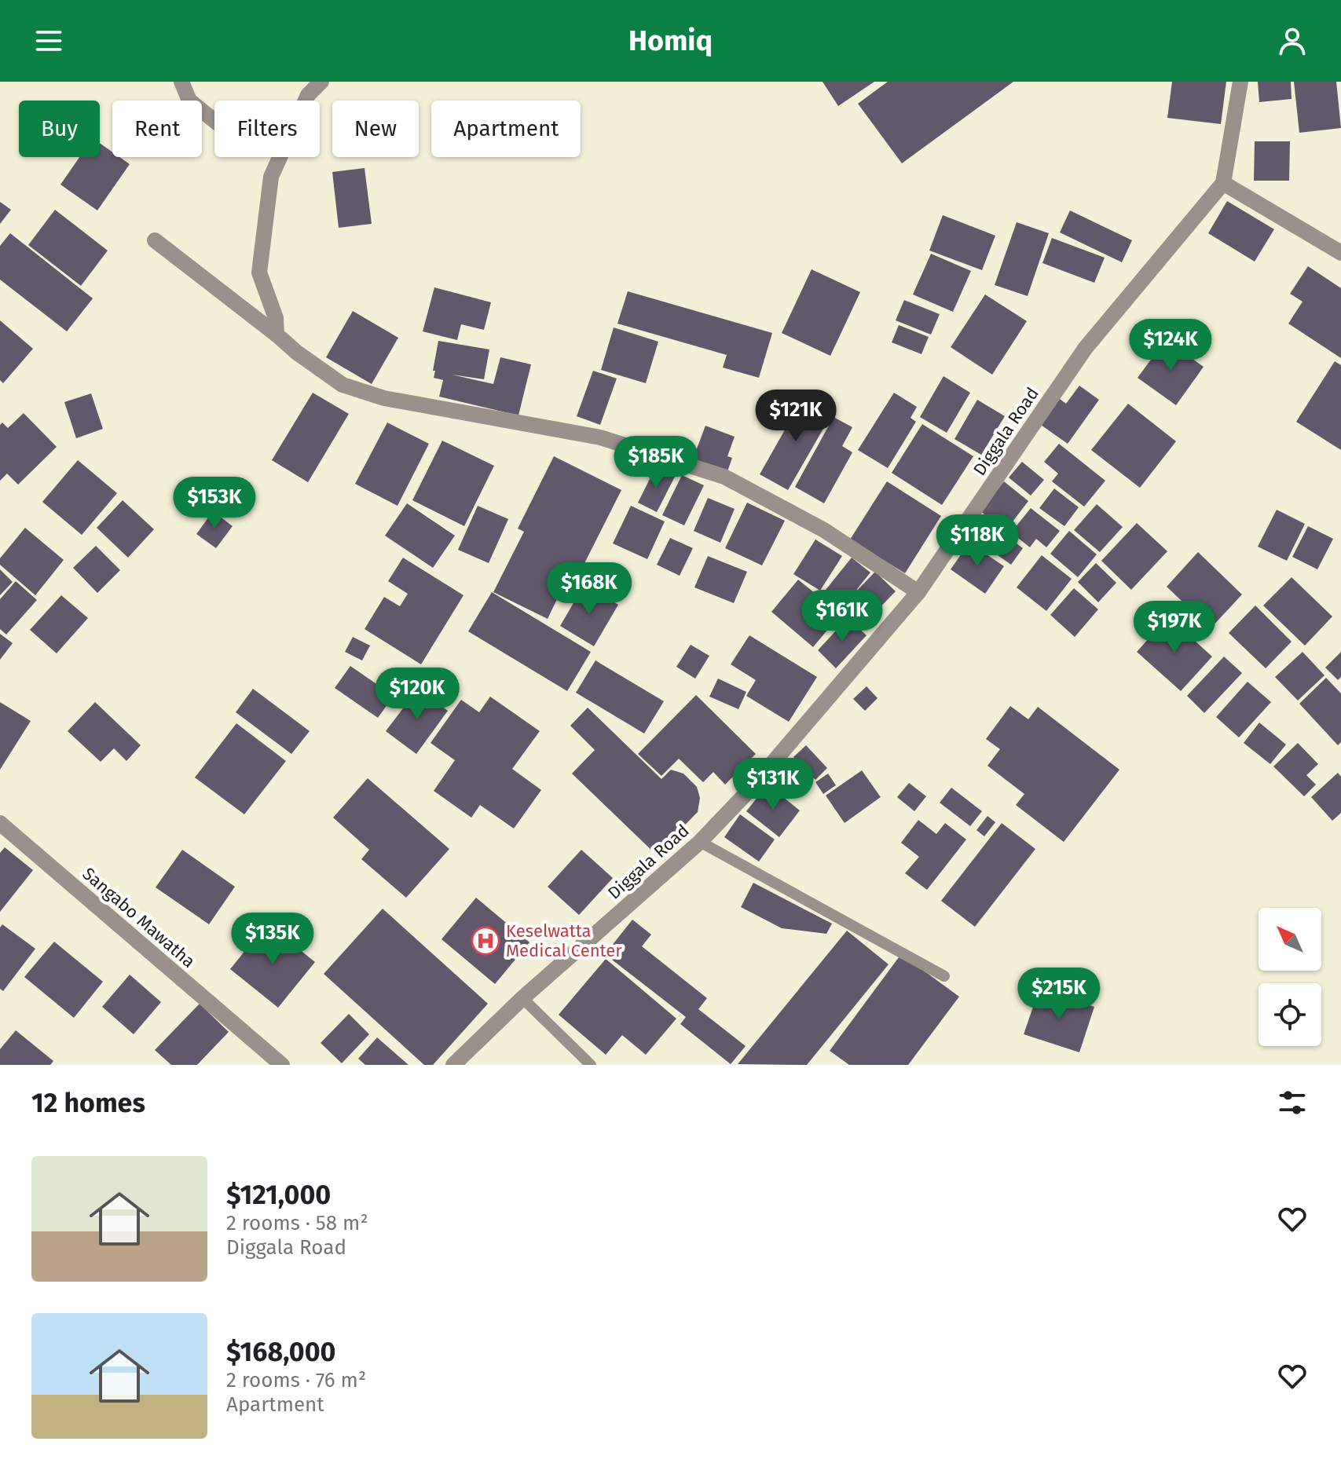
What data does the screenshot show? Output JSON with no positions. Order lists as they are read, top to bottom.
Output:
{
  "streets": {
    "street": ["Diggala Road", "Sangabo Mawatha"]
  },
  "places": {
    "hospital": ["Keselwatta Medical Center"]
  },
  "north": "top left",
  "page": {
    "header": "Homiq",
    "chip": [
      "Buy",
      "Rent",
      "Filters",
      "New",
      "Apartment"
    ],
    "price": [
      "$124K",
      "$121K",
      "$185K",
      "$153K",
      "$118K",
      "$168K",
      "$161K",
      "$197K",
      "$120K",
      "$131K",
      "$135K",
      "$215K"
    ],
    "heading": "12 homes",
    "list": [
      {
        "name": "$121,000",
        "note": "2 rooms · 58 m² · Diggala Road"
      },
      {
        "name": "$168,000",
        "note": "2 rooms · 76 m² · Apartment"
      }
    ]
  }
}
